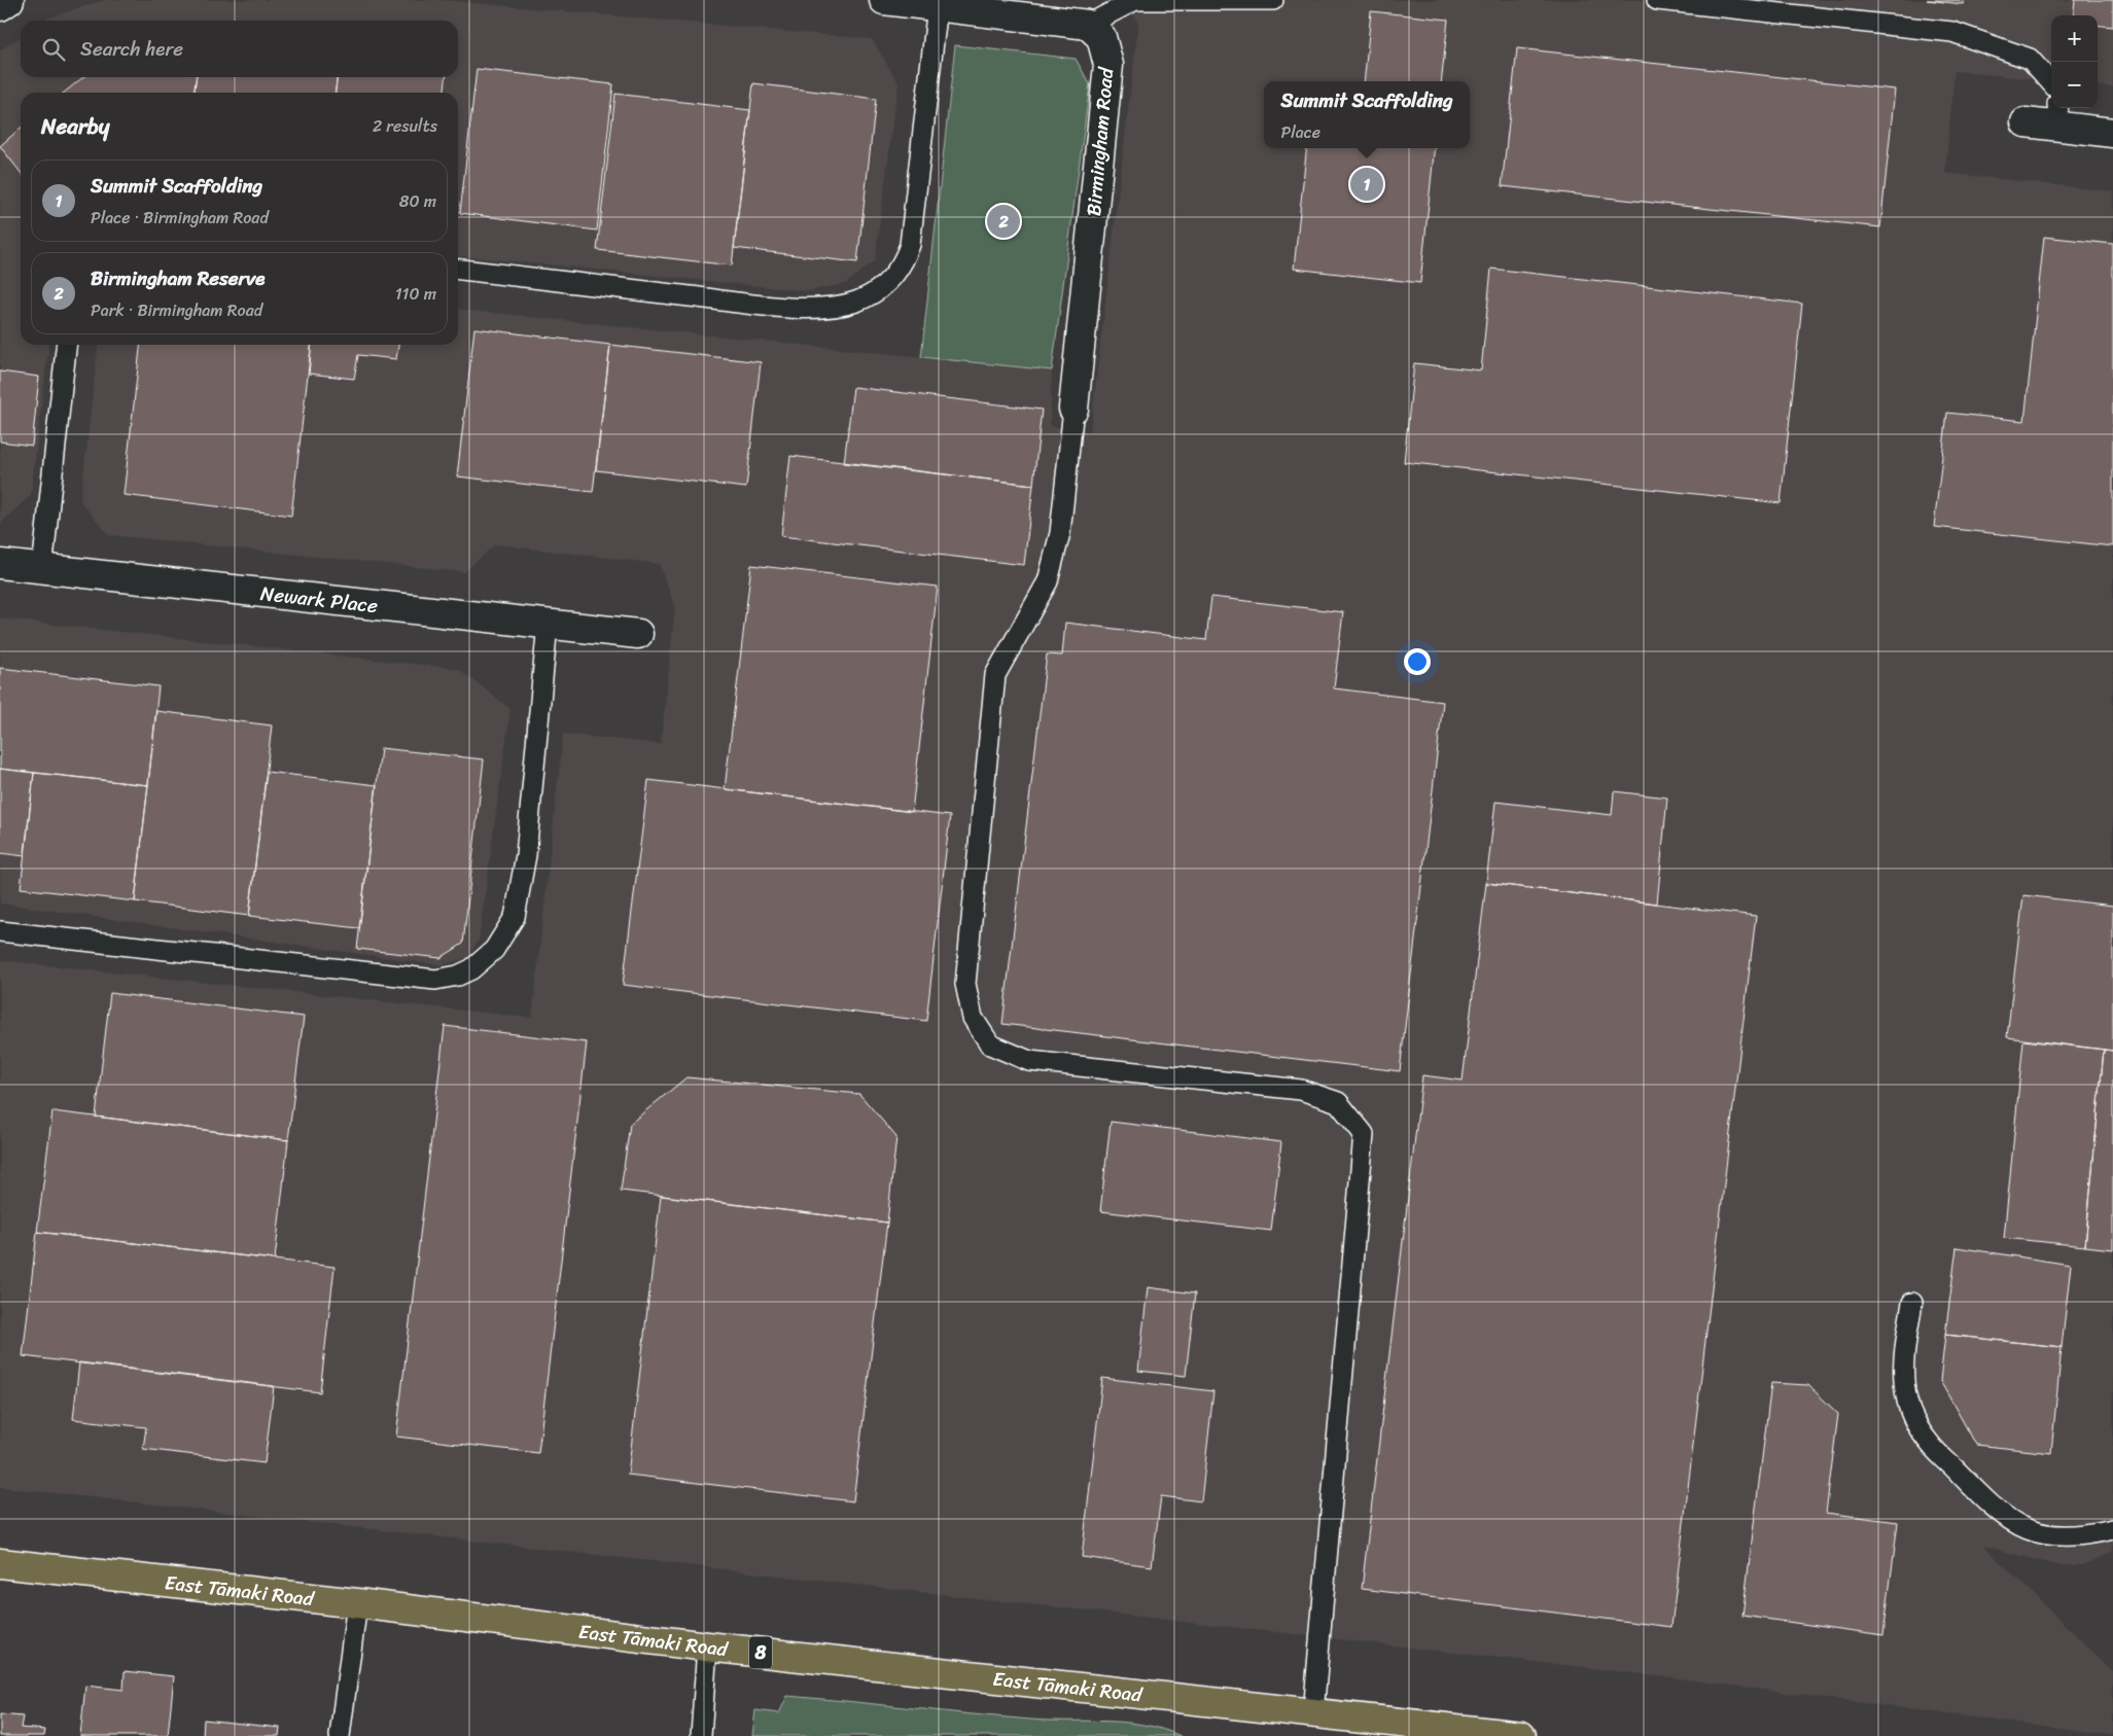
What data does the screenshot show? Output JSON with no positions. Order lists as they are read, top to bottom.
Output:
{
  "streets": {
    "main road": ["East Tāmaki Road", "8"],
    "street": ["Birmingham Road", "Newark Place"]
  },
  "page": {
    "map_buttons": ["+", "−"],
    "search": "Search here",
    "popup": ["Summit Scaffolding", "Place"],
    "heading": ["Nearby", "2 results"],
    "list": [
      {
        "mark": "1",
        "name": "Summit Scaffolding",
        "note": "Place · Birmingham Road",
        "value": "80 m"
      },
      {
        "mark": "2",
        "name": "Birmingham Reserve",
        "note": "Park · Birmingham Road",
        "value": "110 m"
      }
    ],
    "pins": ["1", "2"]
  }
}
